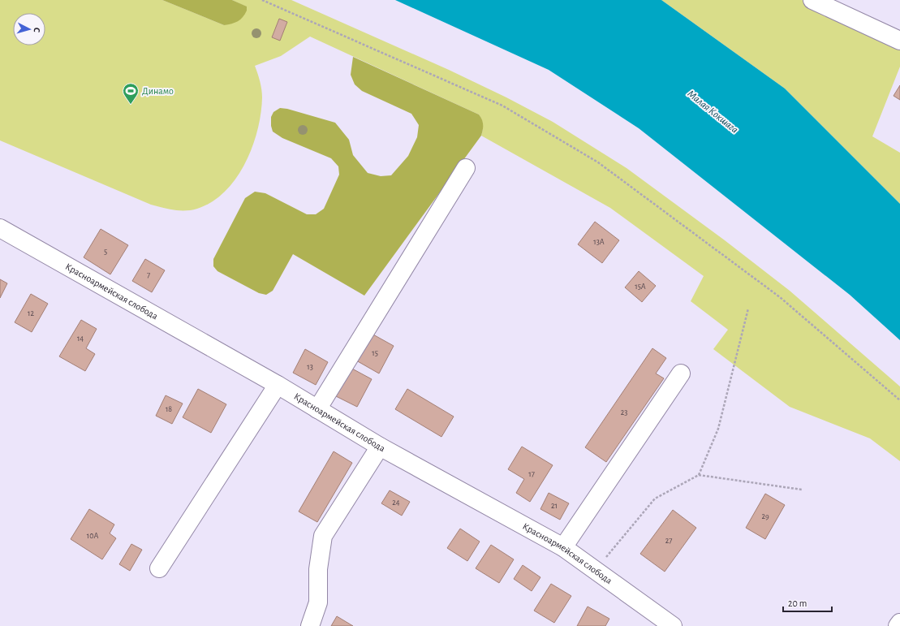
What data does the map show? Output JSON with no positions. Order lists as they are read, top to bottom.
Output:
{
  "streets": {
    "street": ["Красноармейская слобода"]
  },
  "water": ["Малая Кокшага"],
  "places": {
    "sports": ["Динамо"]
  },
  "house_numbers": [
    "13А",
    "5",
    "7",
    "15А",
    "12",
    "14",
    "15",
    "13",
    "18",
    "23",
    "17",
    "24",
    "21",
    "29",
    "10А",
    "27"
  ],
  "scale_bar": "20 m",
  "north": "right"
}
